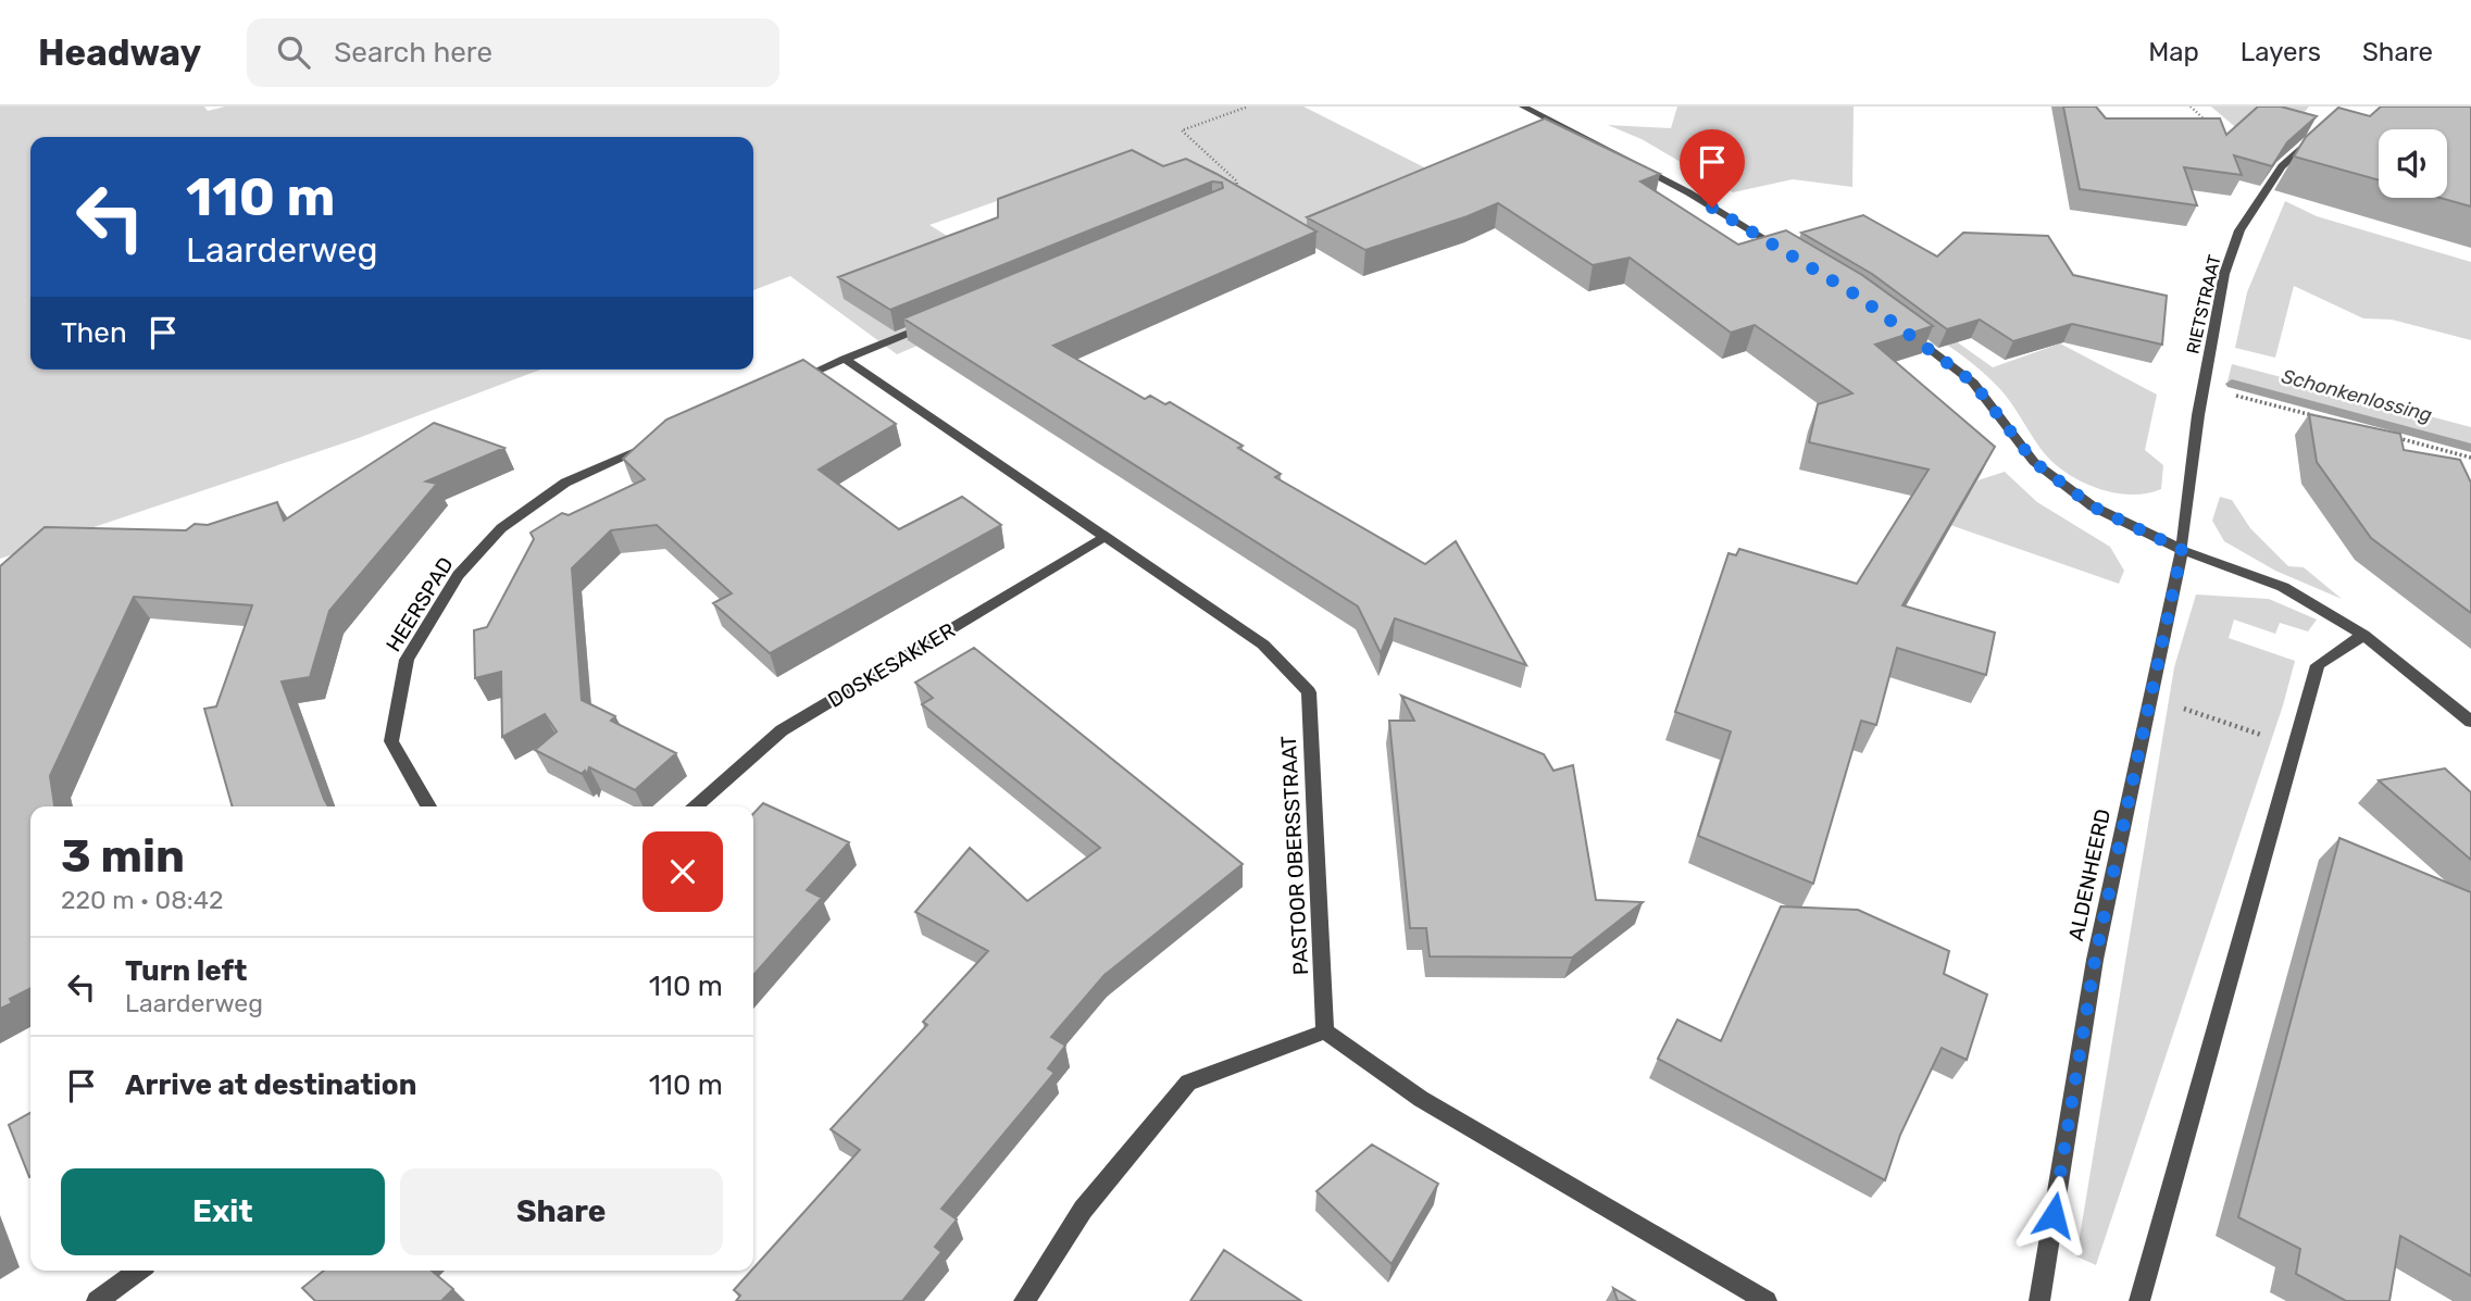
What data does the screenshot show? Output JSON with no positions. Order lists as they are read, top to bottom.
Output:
{
  "streets": {
    "street": [
      "RIETSTRAAT",
      "HEERSPAD",
      "DOSKESAKKER",
      "PASTOOR OBERSSTRAAT",
      "ALDENHEERD"
    ]
  },
  "crossings": [
    ["RIETSTRAAT", "ALDENHEERD"],
    ["DOSKESAKKER", "PASTOOR OBERSSTRAAT"]
  ],
  "water": ["Schonkenlossing"],
  "page": {
    "header": "Headway",
    "search": "Search here",
    "nav": ["Map", "Layers", "Share"],
    "turn": ["110 m", "Laarderweg"],
    "then": "Then",
    "heading": ["3 min", "220 m · 08:42"],
    "list": [
      {
        "name": "Turn left",
        "note": "Laarderweg",
        "value": "110 m"
      },
      {
        "name": "Arrive at destination",
        "value": "110 m"
      }
    ],
    "buttons": ["Exit", "Share"]
  }
}
